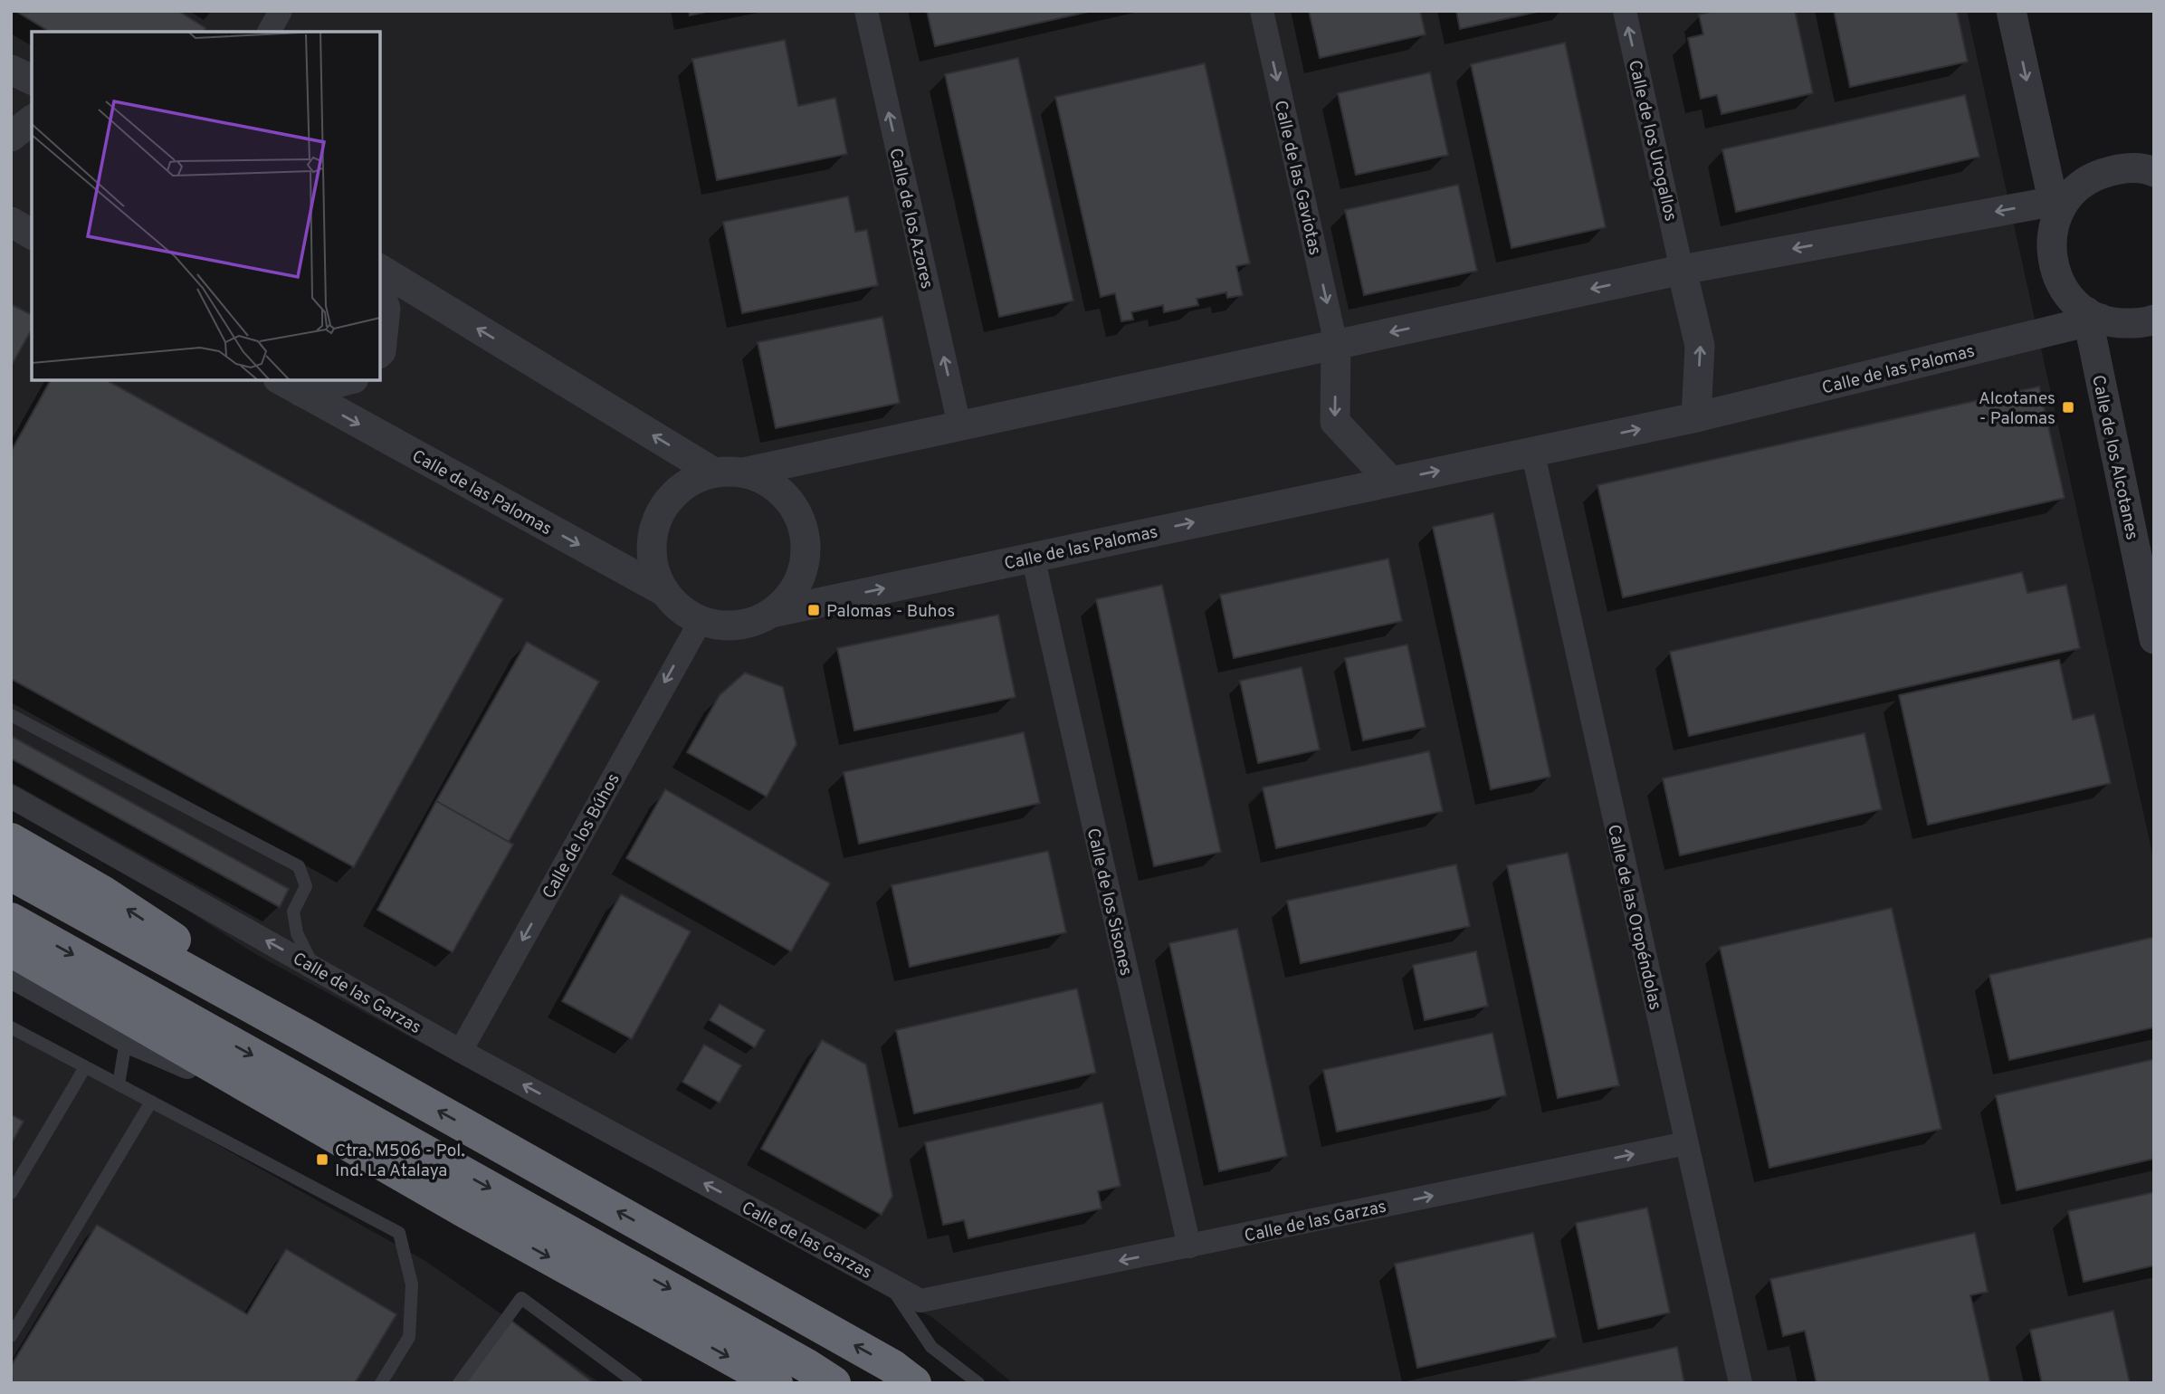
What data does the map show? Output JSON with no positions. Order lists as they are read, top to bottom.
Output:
{
  "streets": {
    "street": [
      "Calle de los Urogallos",
      "Calle de las Gaviotas",
      "Calle de los Azores",
      "Calle de las Palomas",
      "Calle de los Alcotanes",
      "Calle de los Búhos",
      "Calle de los Sisones",
      "Calle de las Oropéndolas",
      "Calle de las Garzas"
    ]
  },
  "crossings": [
    ["Calle de las Palomas", "Calle de los Alcotanes"],
    ["Calle de las Palomas", "Calle de los Búhos"],
    ["Calle de las Palomas", "Calle de los Sisones"],
    ["Calle de las Palomas", "Calle de las Oropéndolas"],
    ["Calle de los Búhos", "Calle de las Garzas"],
    ["Calle de los Sisones", "Calle de las Garzas"],
    ["Calle de las Oropéndolas", "Calle de las Garzas"]
  ],
  "one_way": [
    "Calle de los Urogallos",
    "Calle de las Gaviotas",
    "Calle de los Azores",
    "Calle de los Búhos"
  ],
  "places": {
    "transit": ["Alcotanes - Palomas", "Palomas - Buhos", "Ctra. M506 - Pol. Ind. La Atalaya"]
  }
}
